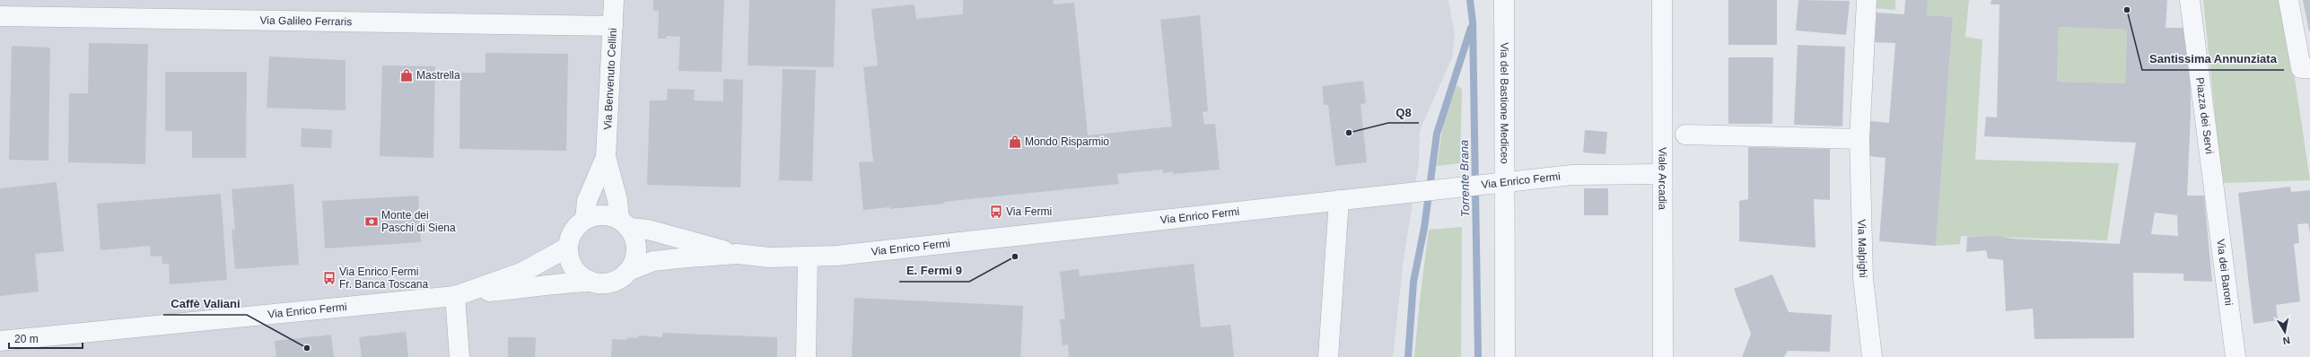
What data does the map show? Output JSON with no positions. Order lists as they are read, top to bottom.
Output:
{
  "streets": {
    "street": [
      "Via Galileo Ferraris",
      "Via Benvenuto Cellini",
      "Via del Bastione Mediceo",
      "Piazza dei Servi",
      "Viale Arcadia",
      "Via Enrico Fermi",
      "Via Malpighi",
      "Via dei Baroni"
    ]
  },
  "crossings": [
    ["Via Galileo Ferraris", "Via Benvenuto Cellini"],
    ["Via Benvenuto Cellini", "Via Enrico Fermi"],
    ["Via del Bastione Mediceo", "Via Enrico Fermi"],
    ["Piazza dei Servi", "Via dei Baroni"],
    ["Viale Arcadia", "Via Enrico Fermi"]
  ],
  "water": ["Torrente Brana"],
  "places": {
    "other": [
      "Santissima Annunziata",
      "Q8",
      "E. Fermi 9",
      "Caffè Valiani"
    ],
    "shop": ["Mastrella", "Mondo Risparmio"],
    "bus stop": ["Via Fermi", "Via Enrico Fermi Fr. Banca Toscana"],
    "bank": ["Monte dei Paschi di Siena"]
  },
  "scale_bar": "20 m",
  "north": "bottom"
}
